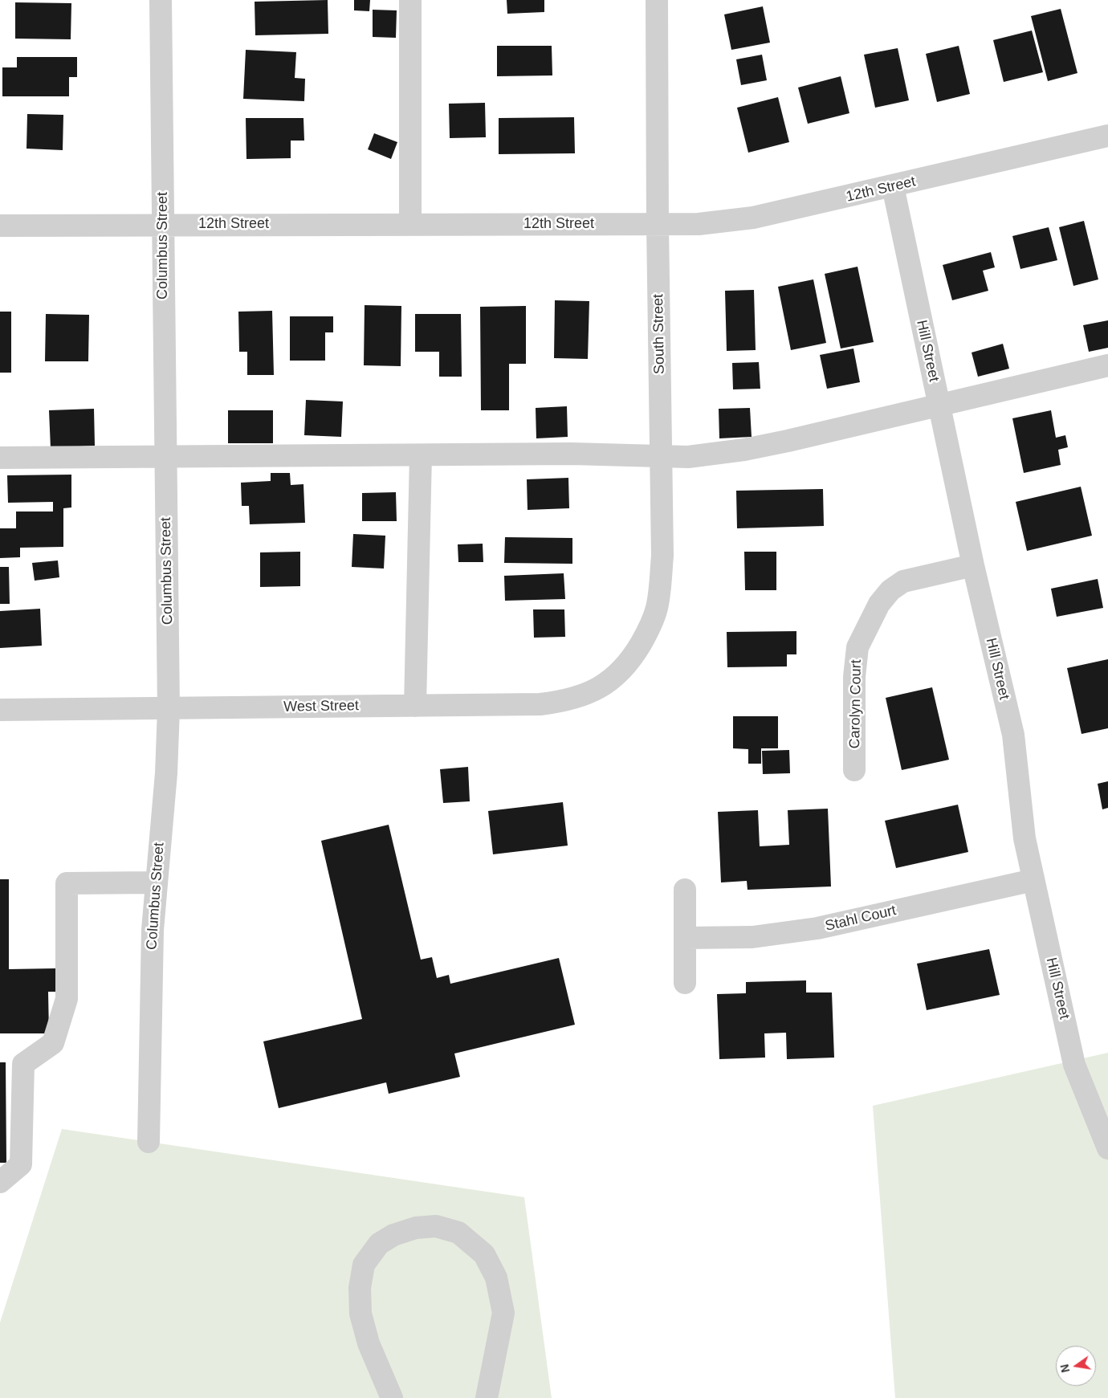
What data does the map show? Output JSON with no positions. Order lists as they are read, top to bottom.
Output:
{
  "streets": {
    "street": [
      "12th Street",
      "Columbus Street",
      "South Street",
      "Hill Street",
      "Carolyn Court",
      "West Street",
      "Stahl Court"
    ]
  },
  "crossings": [
    ["12th Street", "Columbus Street"],
    ["12th Street", "South Street"],
    ["12th Street", "Hill Street"],
    ["Columbus Street", "West Street"],
    ["South Street", "West Street"],
    ["Hill Street", "Carolyn Court"],
    ["Hill Street", "Stahl Court"]
  ],
  "north": "left"
}
